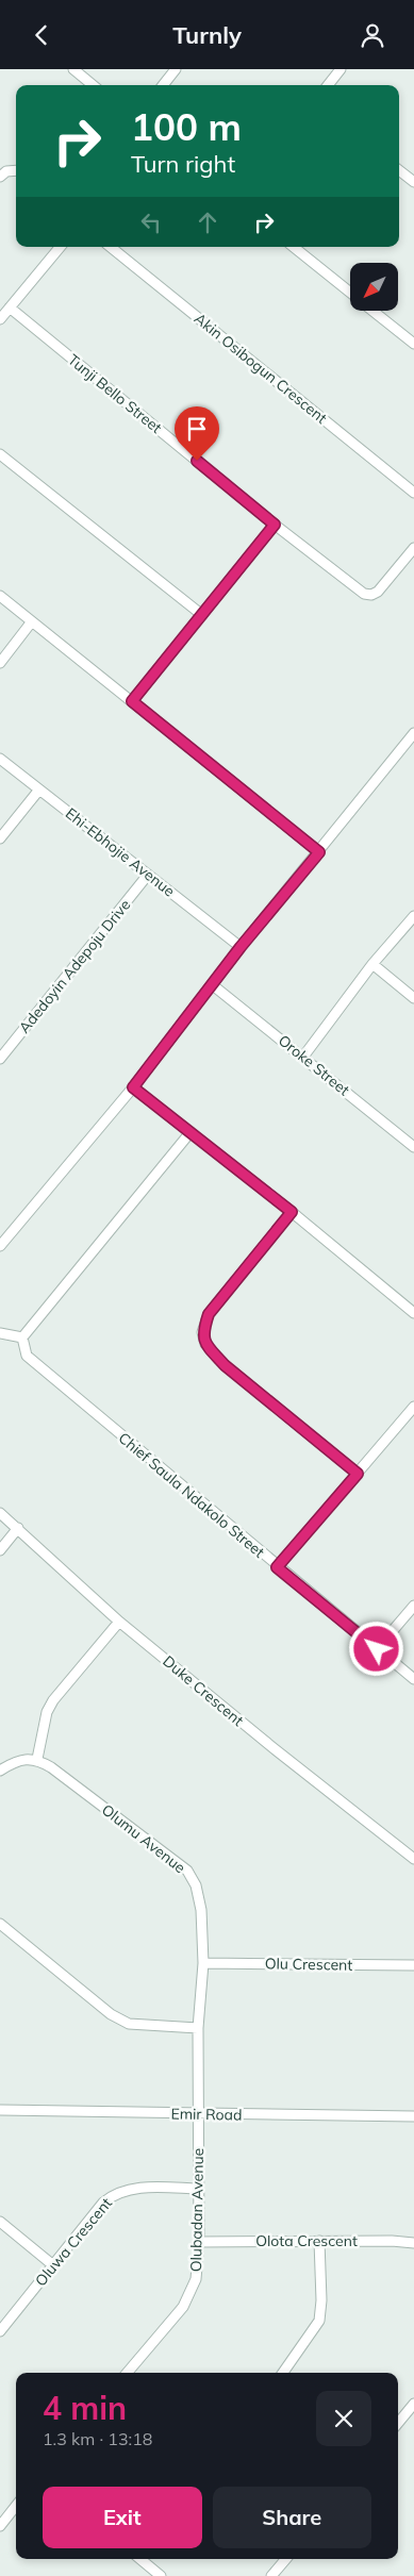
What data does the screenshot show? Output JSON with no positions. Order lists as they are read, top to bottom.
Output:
{
  "streets": {
    "street": [
      "Akin Osibogun Crescent",
      "Tunji Bello Street",
      "Ehi-Ebhojie Avenue",
      "Adedoyin Adepoju Drive",
      "Oroke Street",
      "Chief Saula Ndakolo Street",
      "Duke Crescent",
      "Olumu Avenue",
      "Olu Crescent",
      "Emir Road",
      "Olubadan Avenue",
      "Olota Crescent",
      "Oluwa Crescent"
    ]
  },
  "crossings": [
    ["Ehi-Ebhojie Avenue", "Adedoyin Adepoju Drive"],
    ["Olumu Avenue", "Olu Crescent"],
    ["Olumu Avenue", "Emir Road"],
    ["Olumu Avenue", "Olubadan Avenue"],
    ["Emir Road", "Olubadan Avenue"],
    ["Olubadan Avenue", "Olota Crescent"],
    ["Olubadan Avenue", "Oluwa Crescent"]
  ],
  "north": "bottom left",
  "page": {
    "header": "Turnly",
    "turn": ["100 m", "Turn right"],
    "heading": ["4 min", "1.3 km · 13:18"],
    "buttons": ["Exit", "Share"]
  }
}
